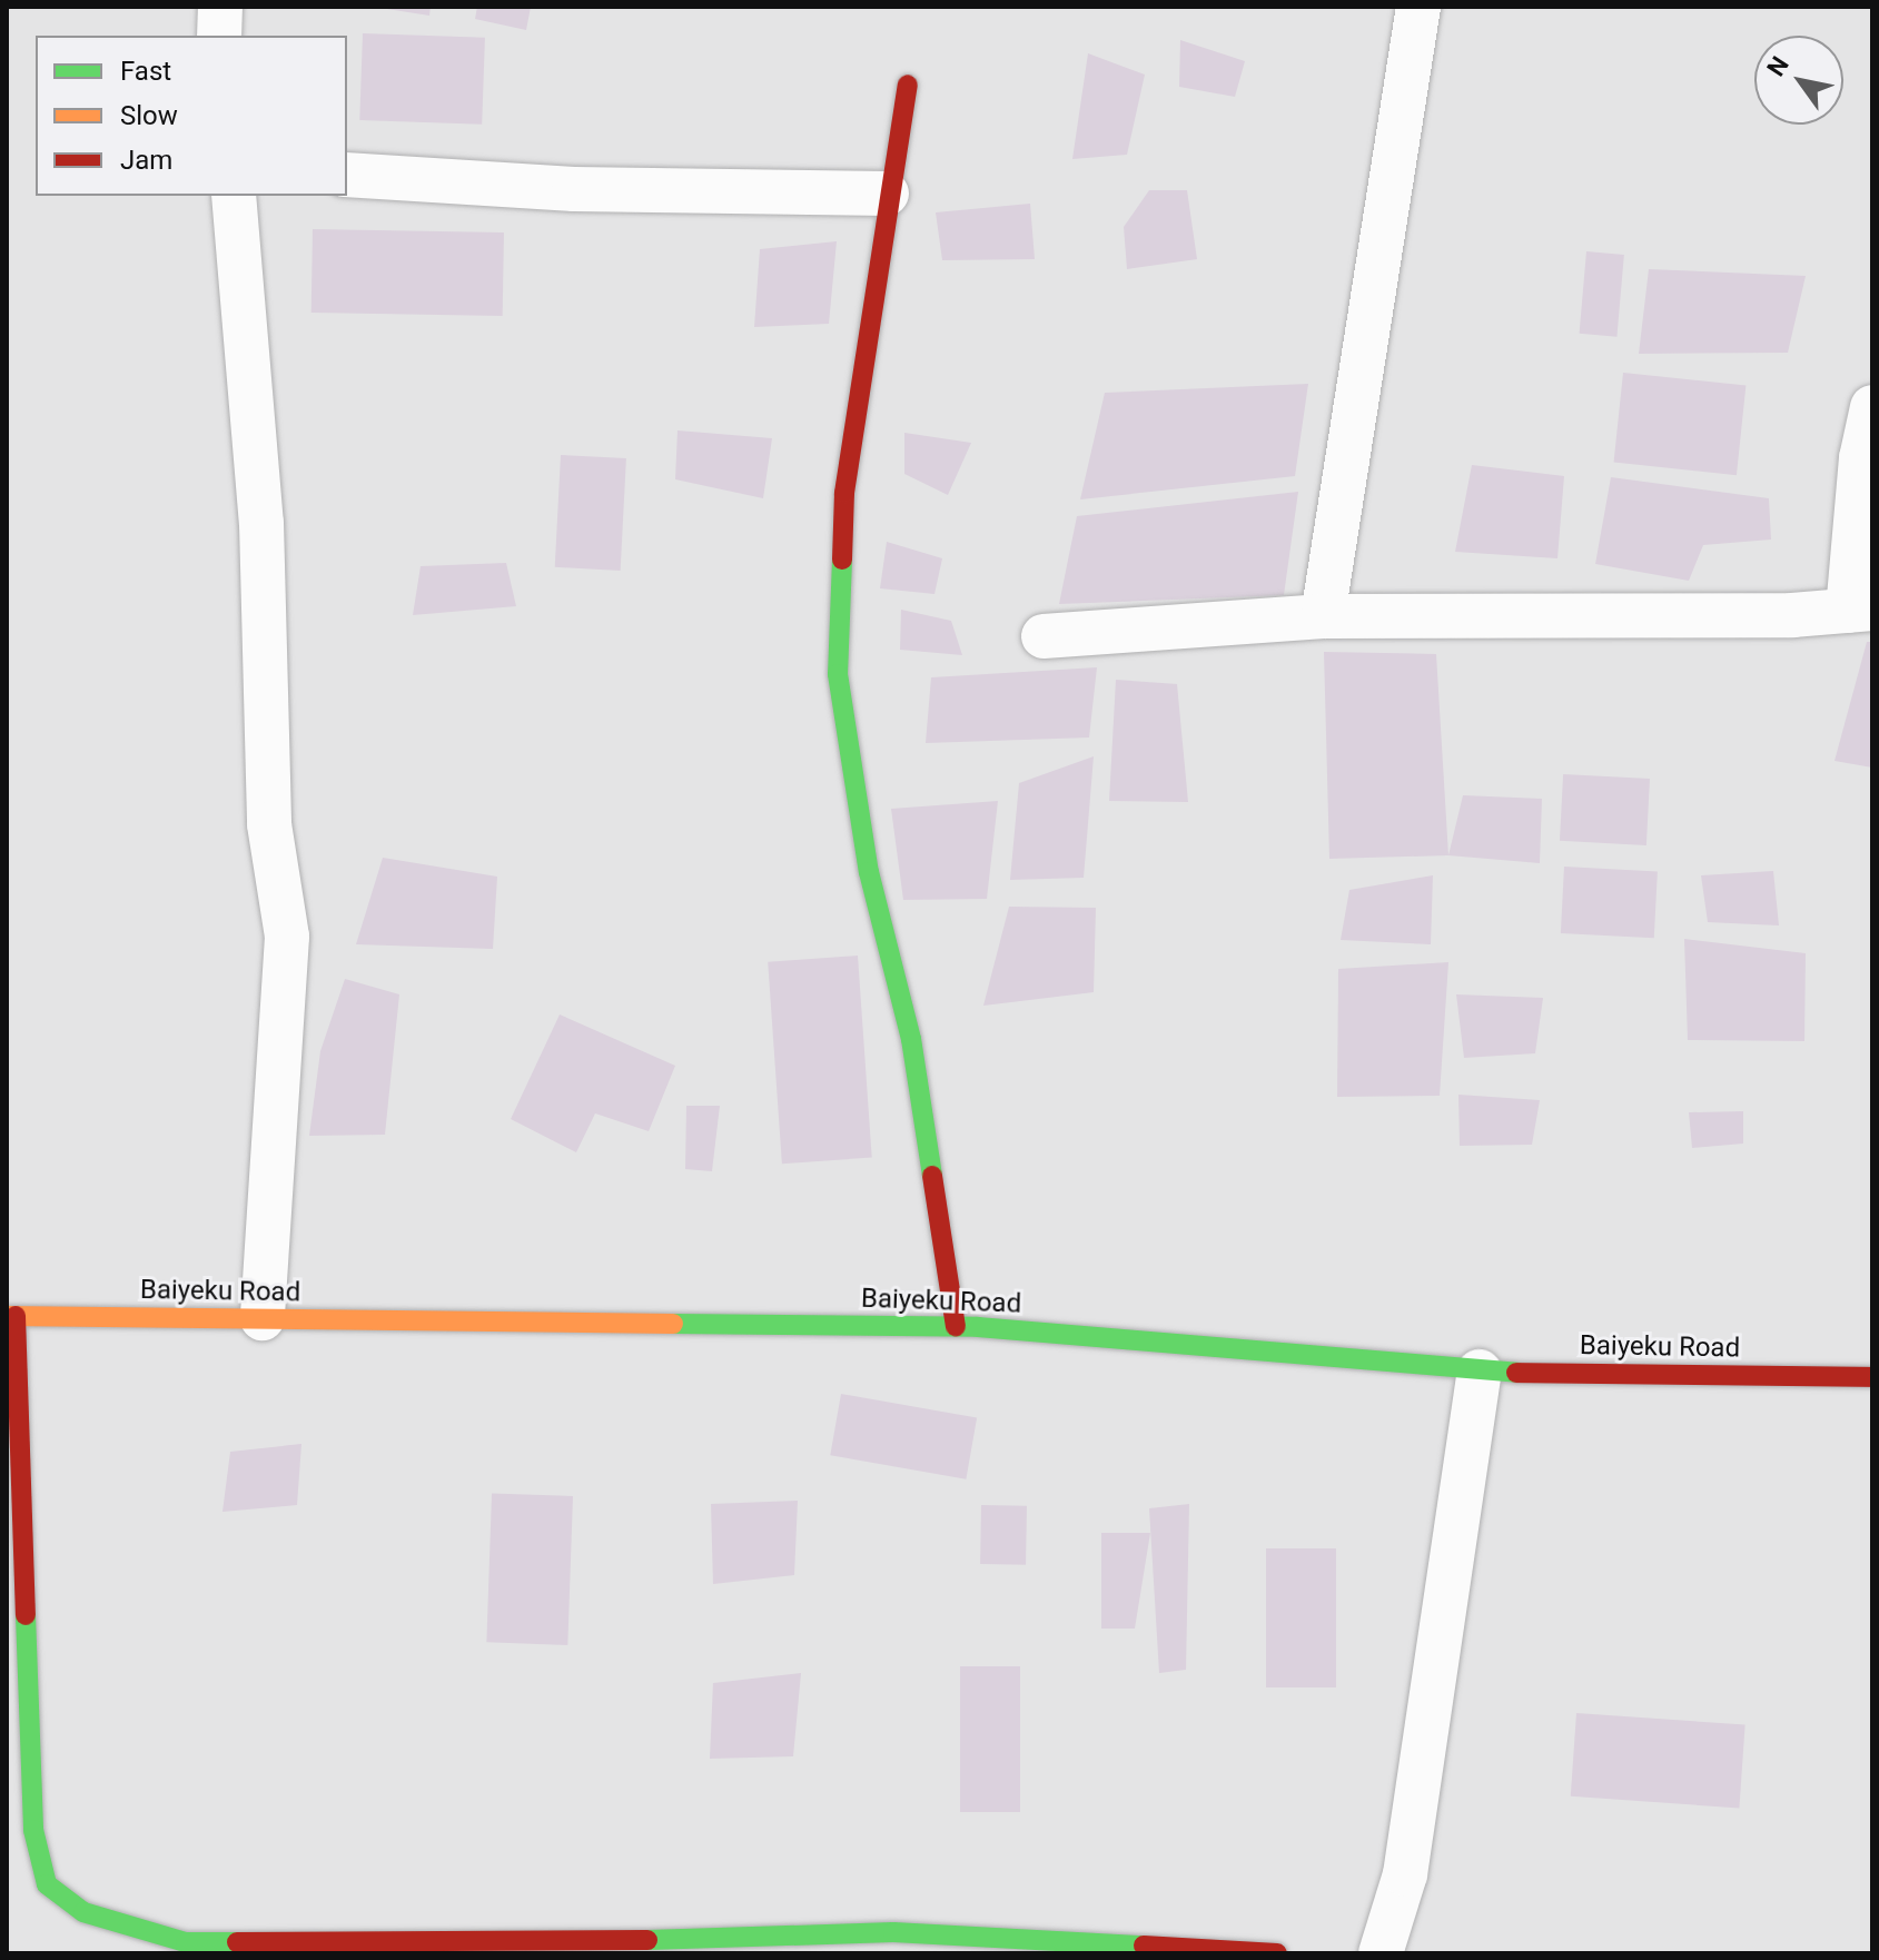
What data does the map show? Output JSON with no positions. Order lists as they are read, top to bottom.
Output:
{
  "streets": {
    "street": ["Baiyeku Road"]
  },
  "legend": ["Fast", "Slow", "Jam"],
  "north": "top left"
}
